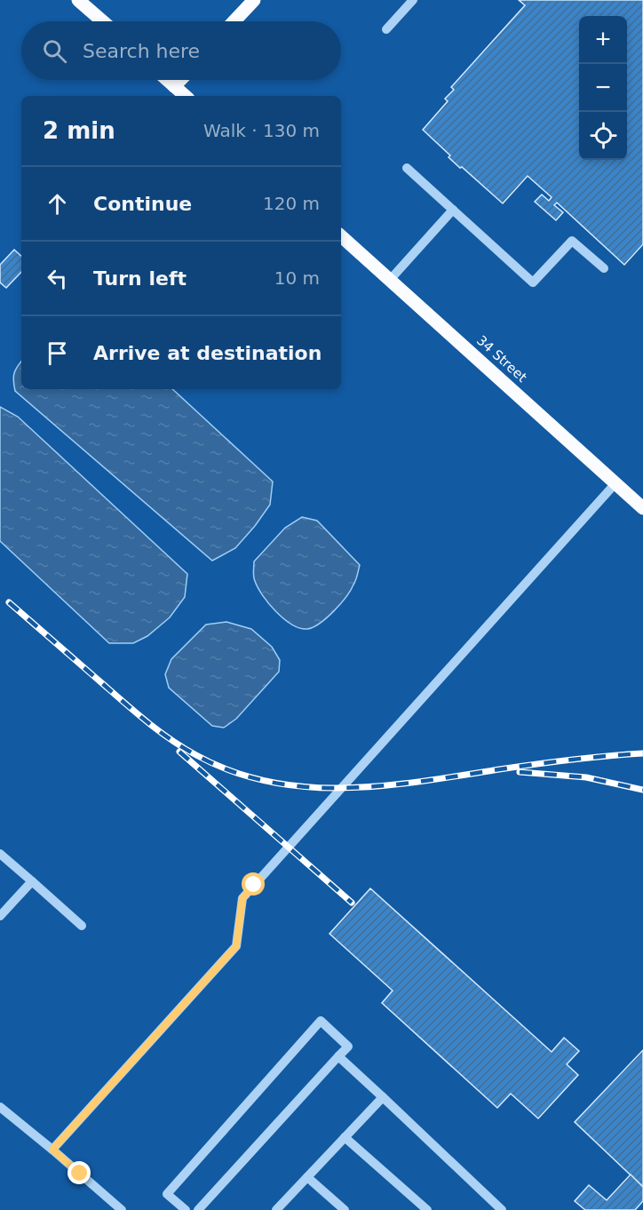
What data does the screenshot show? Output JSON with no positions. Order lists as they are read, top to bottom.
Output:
{
  "streets": {
    "main road": ["34 Street"]
  },
  "page": {
    "map_buttons": ["+", "−"],
    "search": "Search here",
    "heading": ["2 min", "Walk · 130 m"],
    "list": [
      ["Continue", "120 m"],
      ["Turn left", "10 m"],
      "Arrive at destination"
    ]
  }
}
